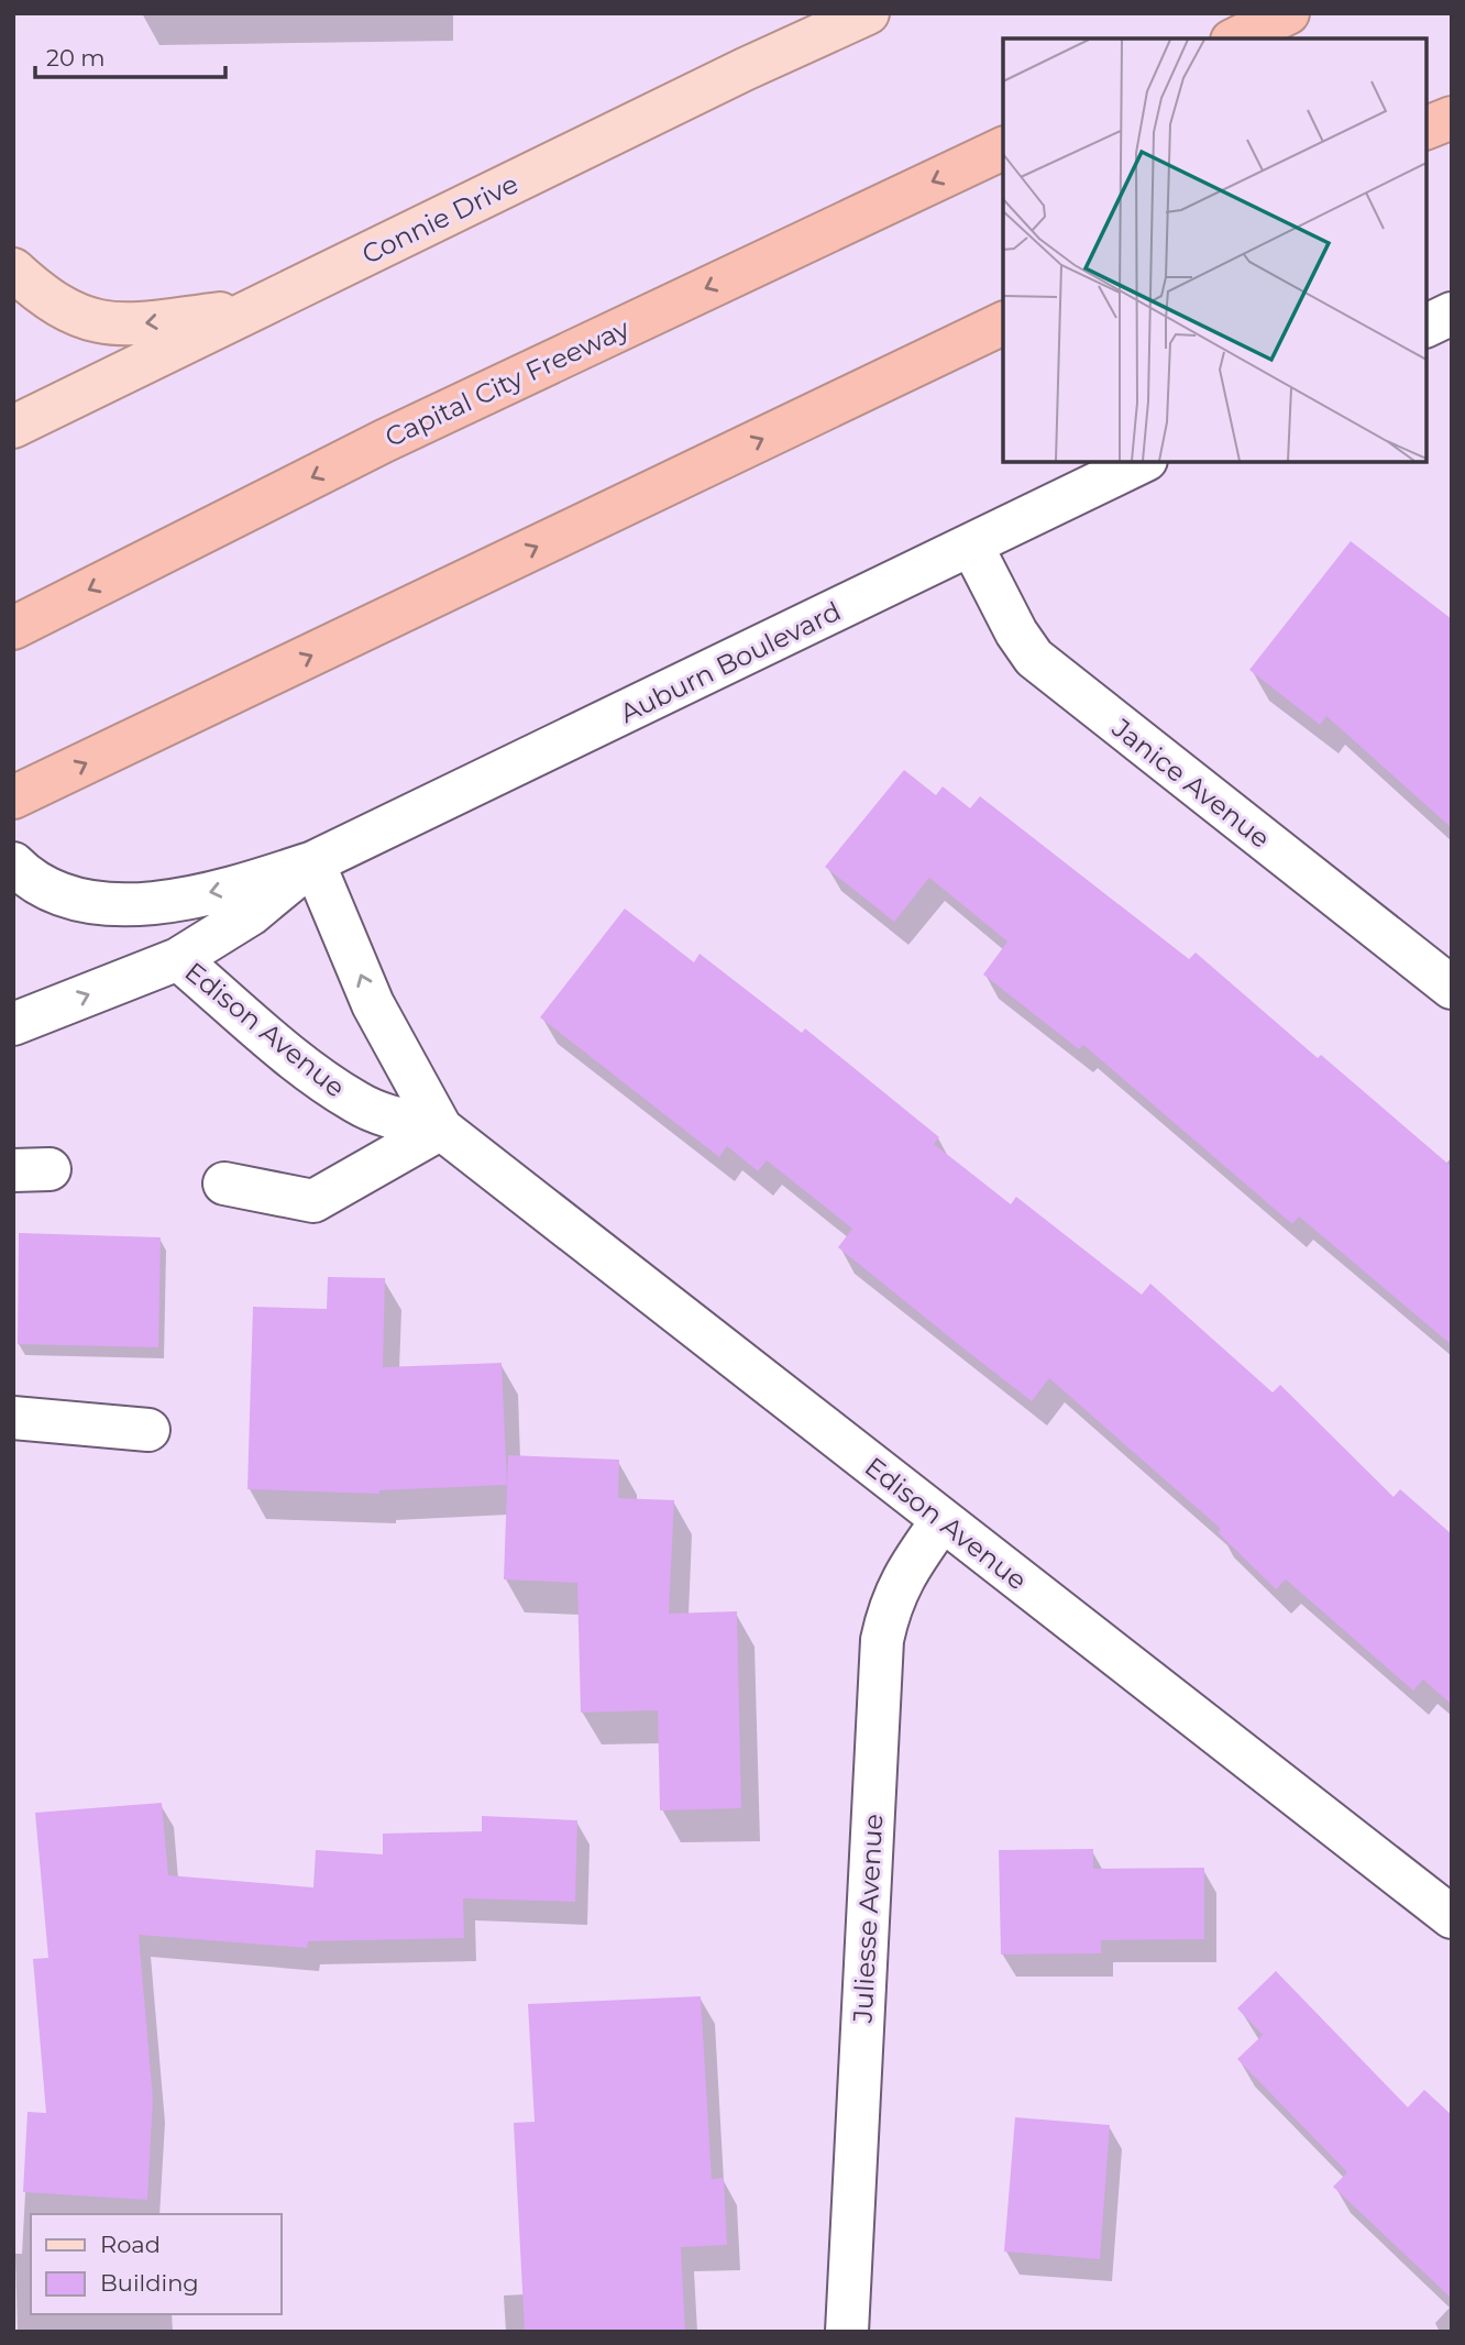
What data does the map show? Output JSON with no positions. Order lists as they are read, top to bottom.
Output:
{
  "streets": {
    "highway": ["Capital City Freeway"],
    "main road": ["Connie Drive"],
    "street": [
      "Auburn Boulevard",
      "Janice Avenue",
      "Edison Avenue",
      "Juliesse Avenue"
    ]
  },
  "crossings": [
    ["Auburn Boulevard", "Janice Avenue"],
    ["Auburn Boulevard", "Edison Avenue"],
    ["Edison Avenue", "Juliesse Avenue"]
  ],
  "legend": ["Road", "Building"],
  "scale_bar": "20 m"
}
